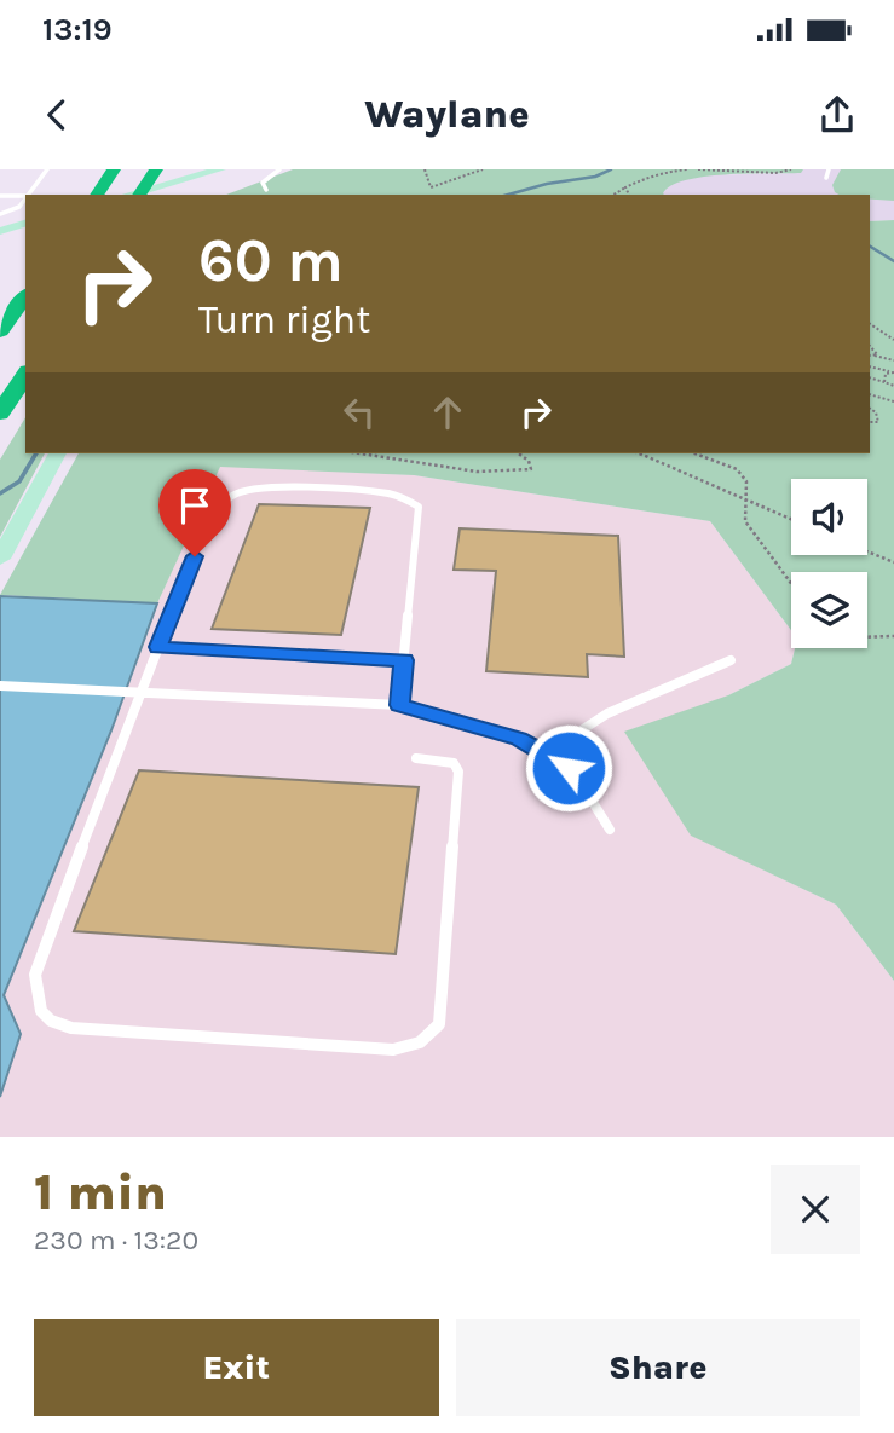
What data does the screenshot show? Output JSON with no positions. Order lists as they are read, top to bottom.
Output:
{
  "page": {
    "status": "13:19",
    "header": "Waylane",
    "turn": ["60 m", "Turn right"],
    "heading": ["1 min", "230 m · 13:20"],
    "buttons": ["Exit", "Share"]
  }
}
